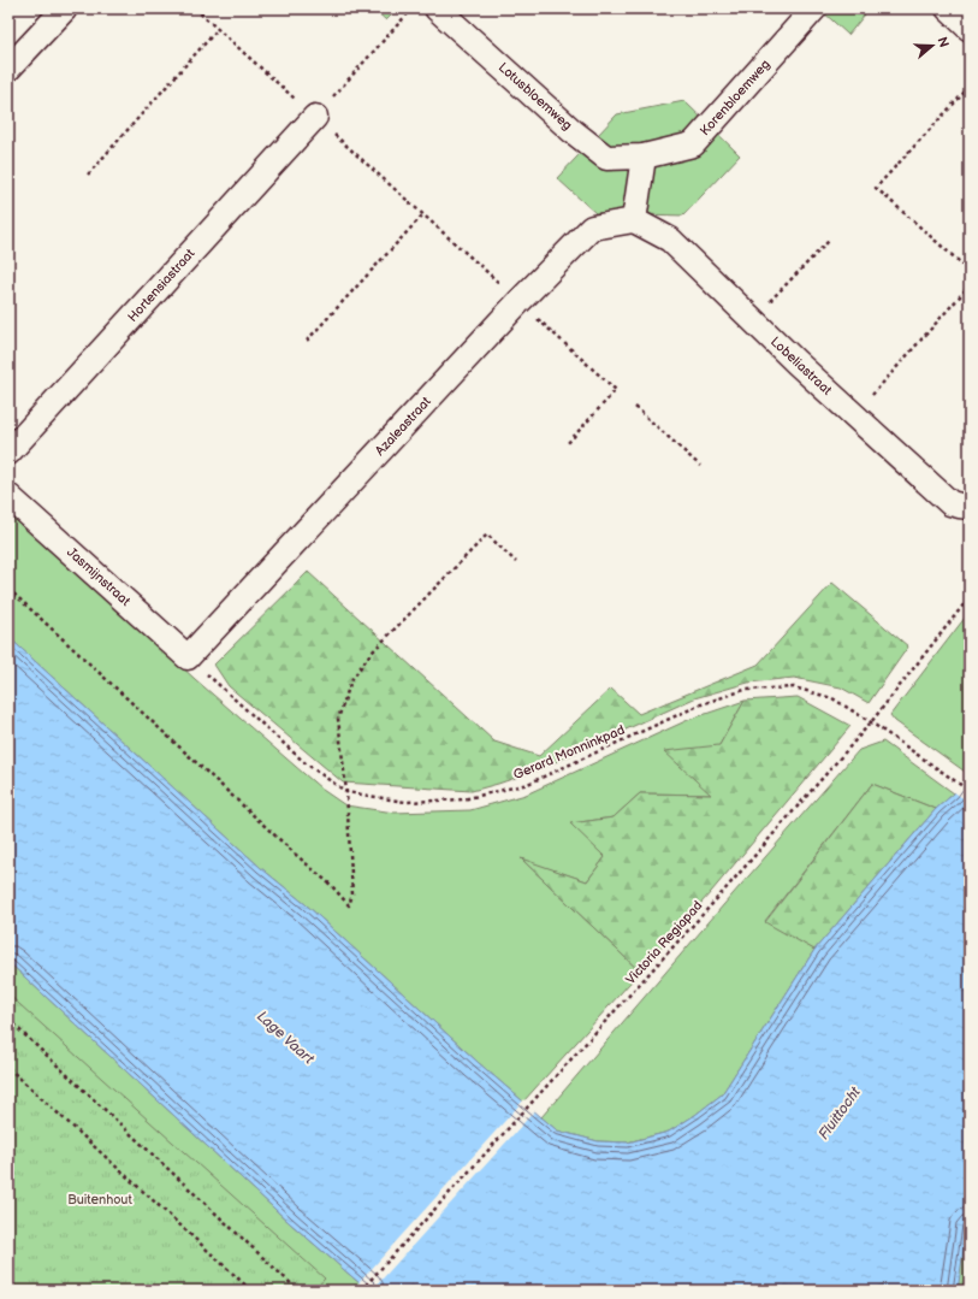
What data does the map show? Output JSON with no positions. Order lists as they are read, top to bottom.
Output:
{
  "streets": {
    "street": [
      "Lotusbloemweg",
      "Korenbloemweg",
      "Hortensiastraat",
      "Lobeliastraat",
      "Azaleastraat",
      "Jasmijnstraat"
    ],
    "path": ["Gerard Monninkpad", "Victoria Regiapad"]
  },
  "crossings": [
    ["Lotusbloemweg", "Korenbloemweg"],
    ["Lobeliastraat", "Azaleastraat"],
    ["Azaleastraat", "Jasmijnstraat"],
    ["Azaleastraat", "Gerard Monninkpad"],
    ["Jasmijnstraat", "Gerard Monninkpad"],
    ["Gerard Monninkpad", "Victoria Regiapad"]
  ],
  "water": ["Lage Vaart", "Fluittocht"],
  "parks": ["Buitenhout"],
  "north": "right"
}
